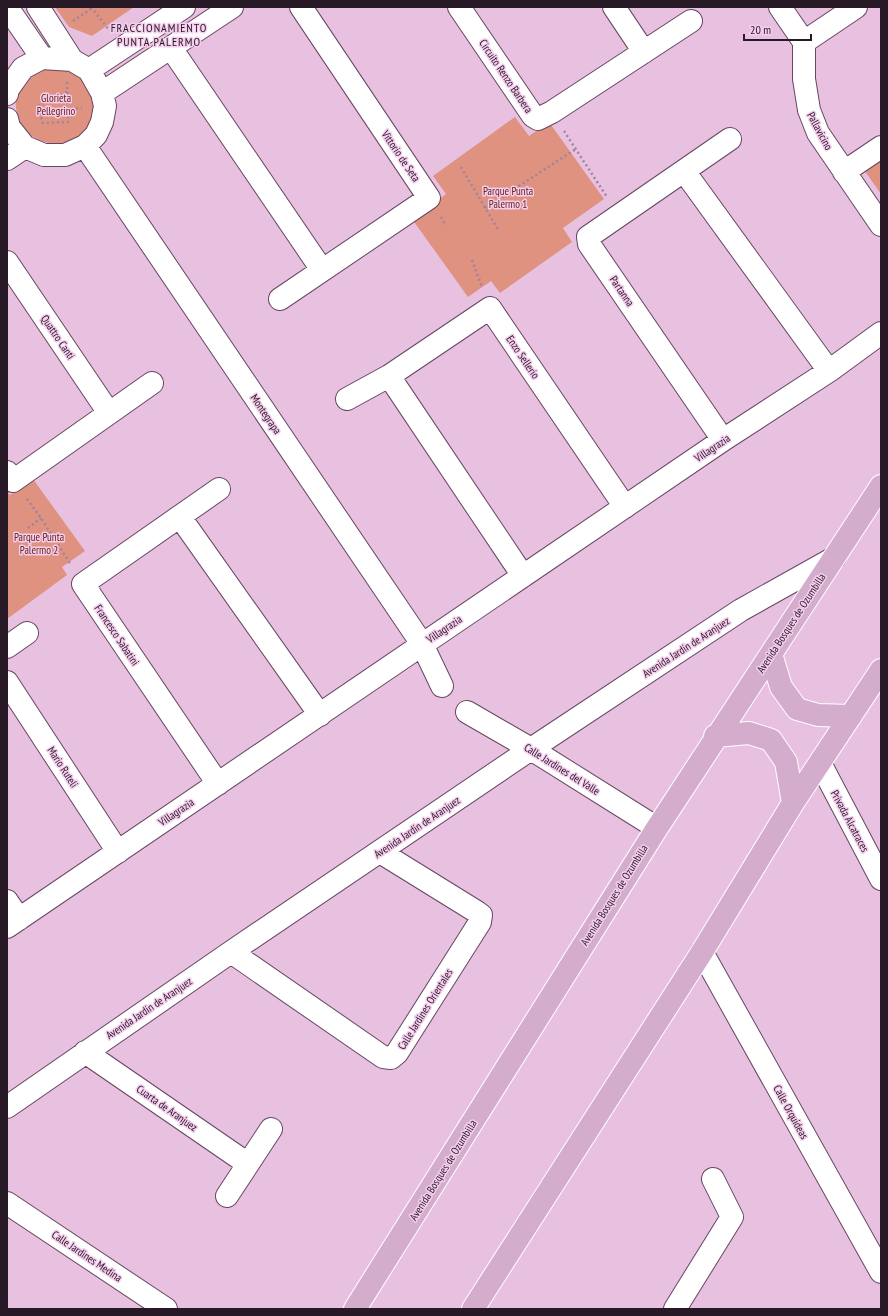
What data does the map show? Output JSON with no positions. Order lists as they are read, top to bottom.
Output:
{
  "streets": {
    "main road": ["Avenida Bosques de Ozumbilla"],
    "street": [
      "Circuito Renzo Barbera",
      "Pallavicino",
      "Vittorio de Seta",
      "Partanna",
      "Quattro Canti",
      "Enzo Sellerio",
      "Montegrapa",
      "Villagrazia",
      "Francesco Sabatini",
      "Avenida Jardín de Aranjuez",
      "Mario Ruteli",
      "Calle Jardines del Valle",
      "Privada Alcatraces",
      "Calle Jardines Orientales",
      "Cuarta de Aranjuez",
      "Calle Orquídeas",
      "Calle Jardines Medina"
    ]
  },
  "crossings": [
    ["Partanna", "Villagrazia"],
    ["Enzo Sellerio", "Villagrazia"],
    ["Montegrapa", "Villagrazia"],
    ["Villagrazia", "Francesco Sabatini"],
    ["Villagrazia", "Mario Ruteli"],
    ["Avenida Bosques de Ozumbilla", "Avenida Jardín de Aranjuez"],
    ["Avenida Bosques de Ozumbilla", "Calle Jardines del Valle"],
    ["Avenida Jardín de Aranjuez", "Calle Jardines del Valle"],
    ["Avenida Jardín de Aranjuez", "Calle Jardines Orientales"],
    ["Avenida Jardín de Aranjuez", "Cuarta de Aranjuez"]
  ],
  "districts": ["FRACCIONAMIENTO PUNTA PALERMO"],
  "parks": ["Glorieta Pellegrino", "Parque Punta Palermo 1", "Parque Punta Palermo 2"],
  "scale_bar": "20 m"
}
